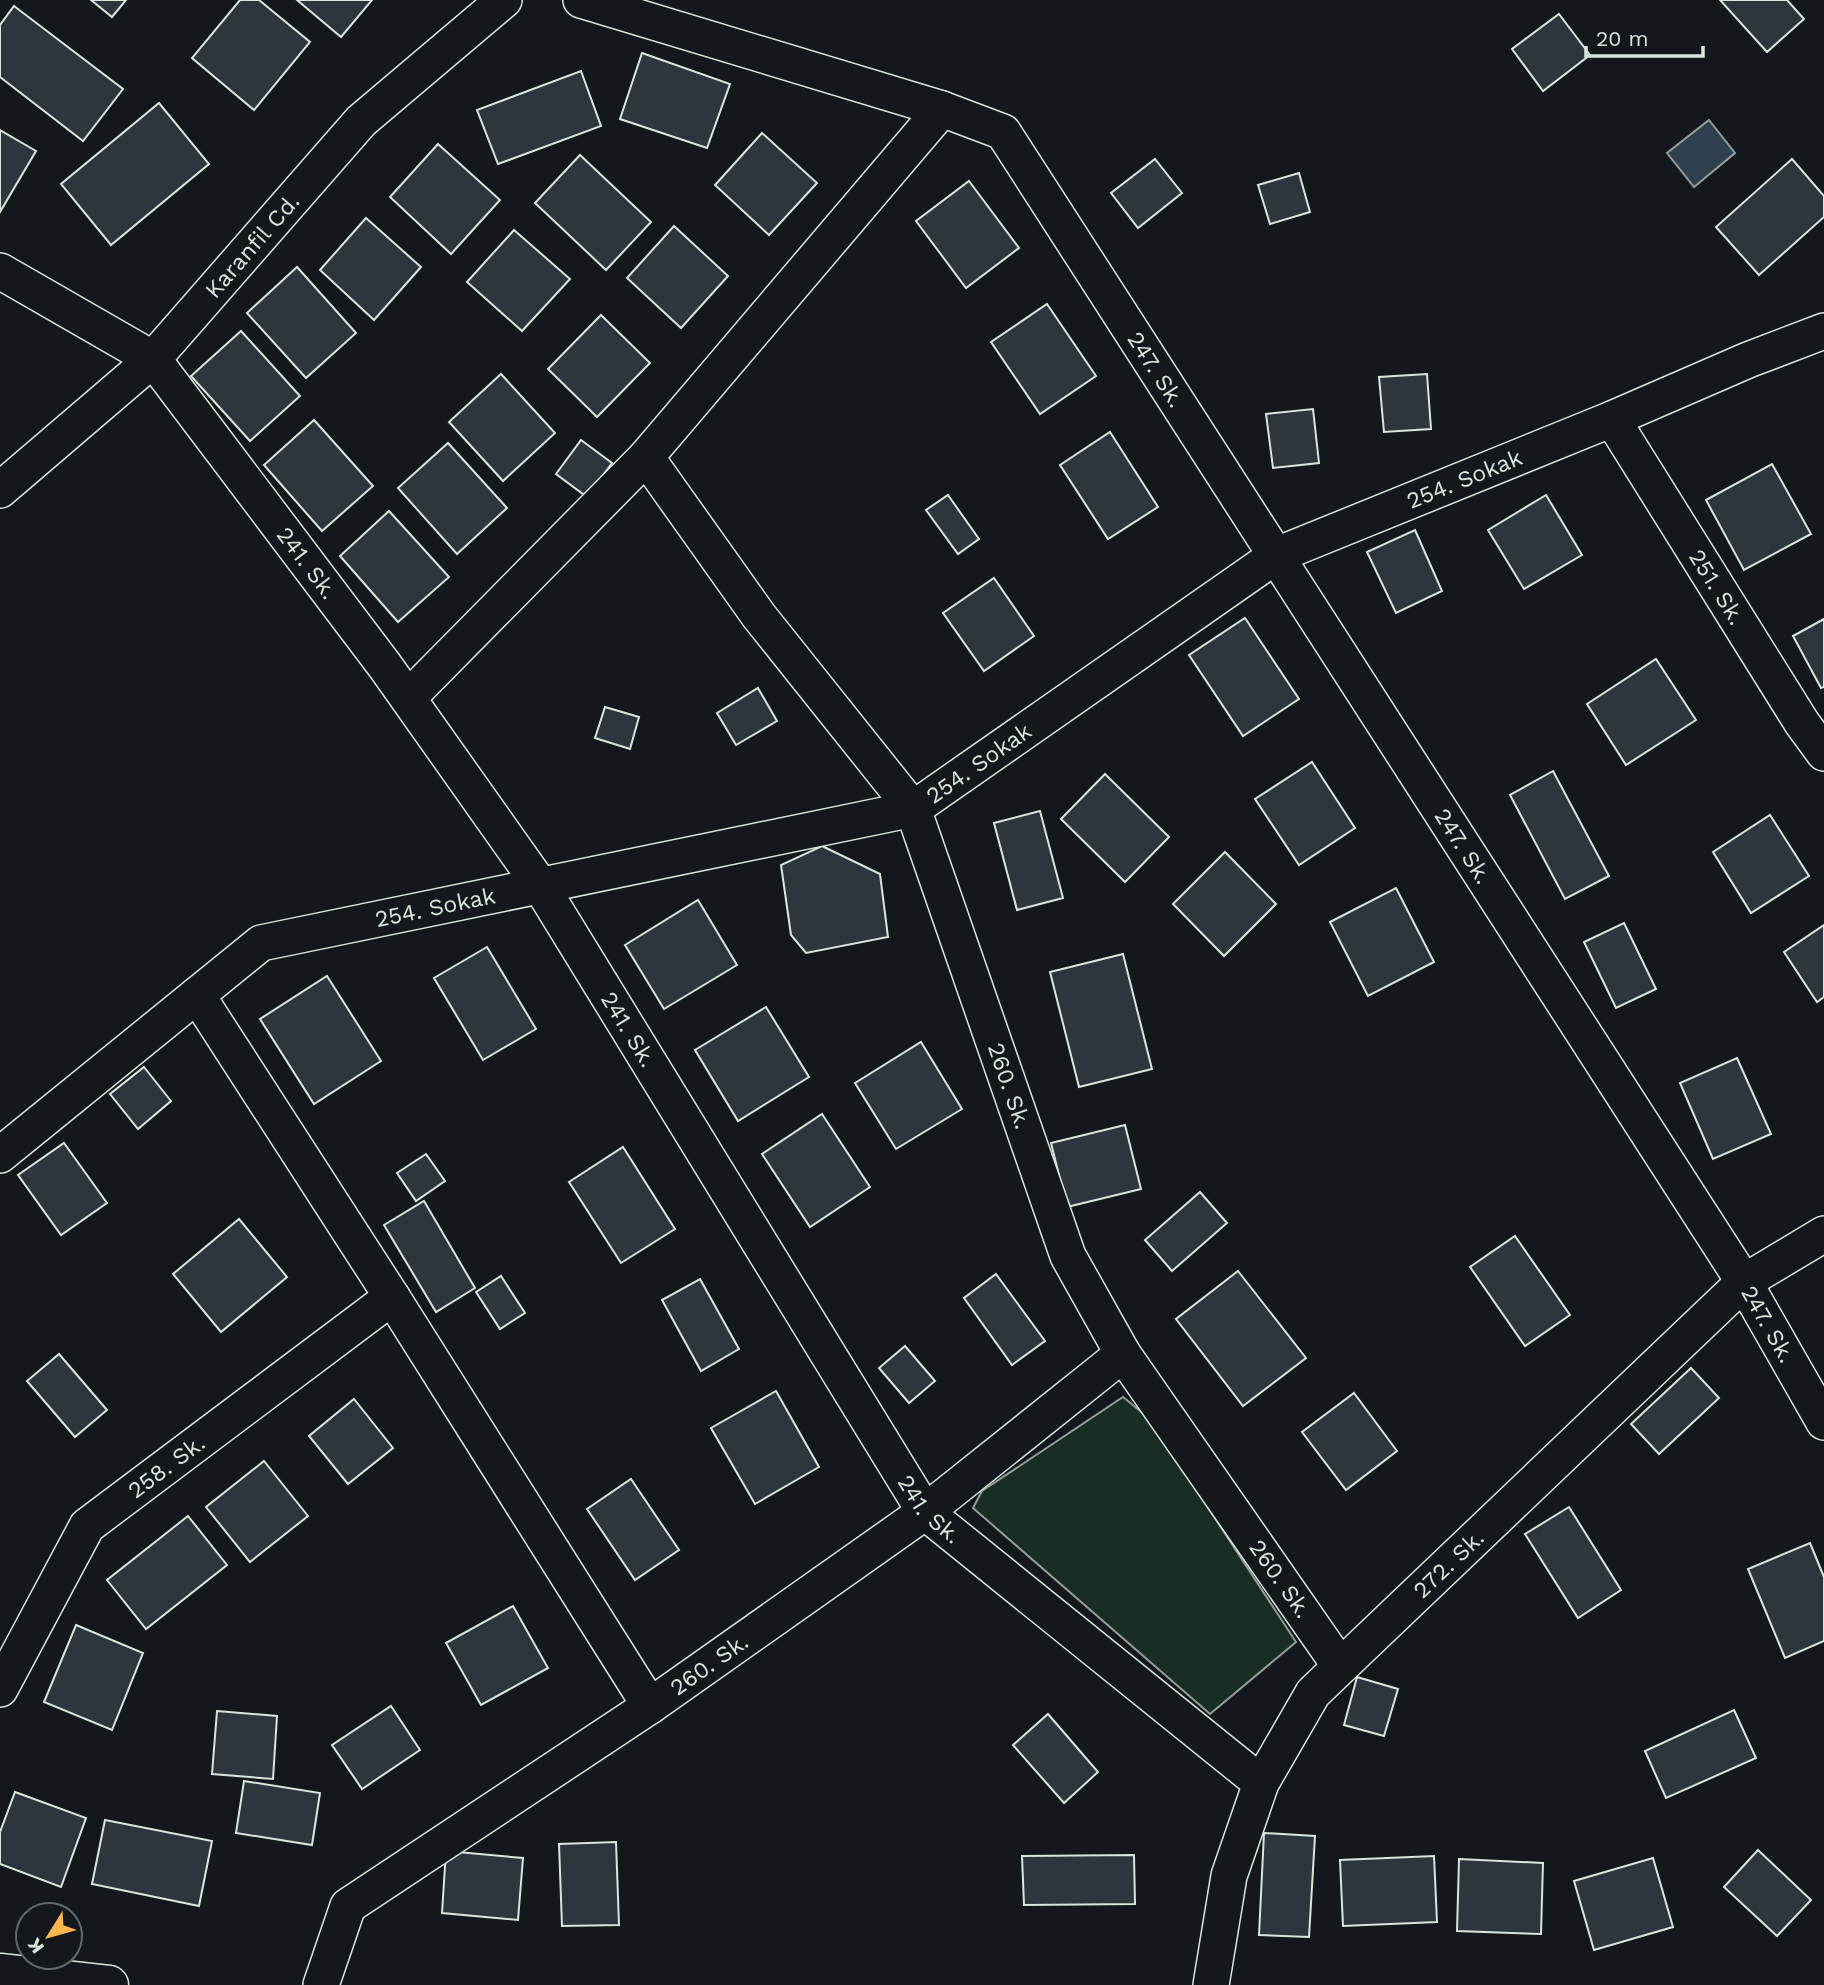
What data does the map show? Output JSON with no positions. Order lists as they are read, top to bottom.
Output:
{
  "streets": {
    "street": [
      "Karanfil Cd.",
      "247. Sk.",
      "254. Sokak",
      "241. Sk.",
      "251. Sk.",
      "260. Sk.",
      "258. Sk.",
      "272. Sk."
    ]
  },
  "crossings": [
    ["Karanfil Cd.", "241. Sk."],
    ["247. Sk.", "254. Sokak"],
    ["247. Sk.", "272. Sk."],
    ["254. Sokak", "241. Sk."],
    ["254. Sokak", "251. Sk."],
    ["254. Sokak", "260. Sk."],
    ["241. Sk.", "260. Sk."],
    ["241. Sk.", "272. Sk."],
    ["260. Sk.", "272. Sk."]
  ],
  "scale_bar": "20 m",
  "north": "bottom left"
}
